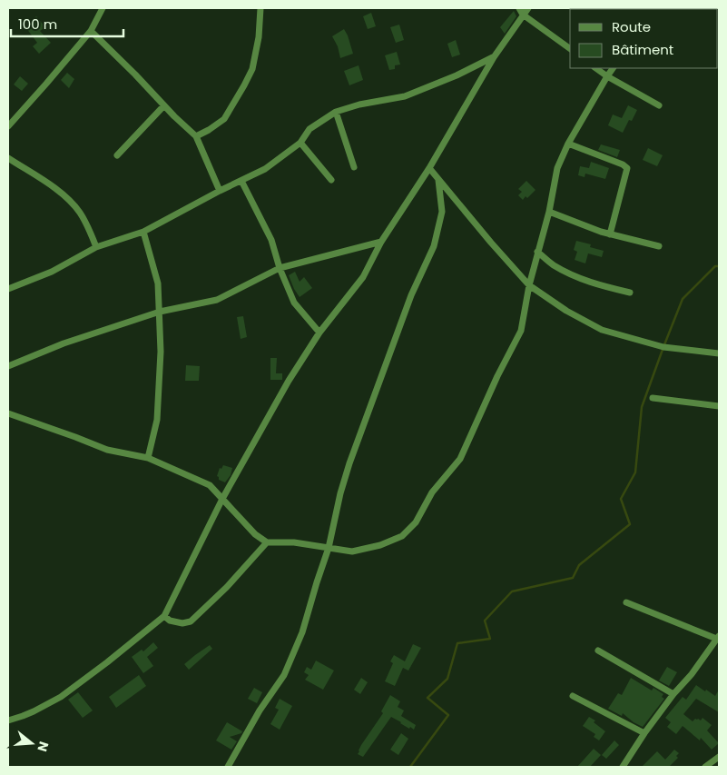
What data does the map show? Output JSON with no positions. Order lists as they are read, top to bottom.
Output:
{
  "legend": ["Route", "Bâtiment"],
  "scale_bar": "100 m",
  "north": "right"
}
